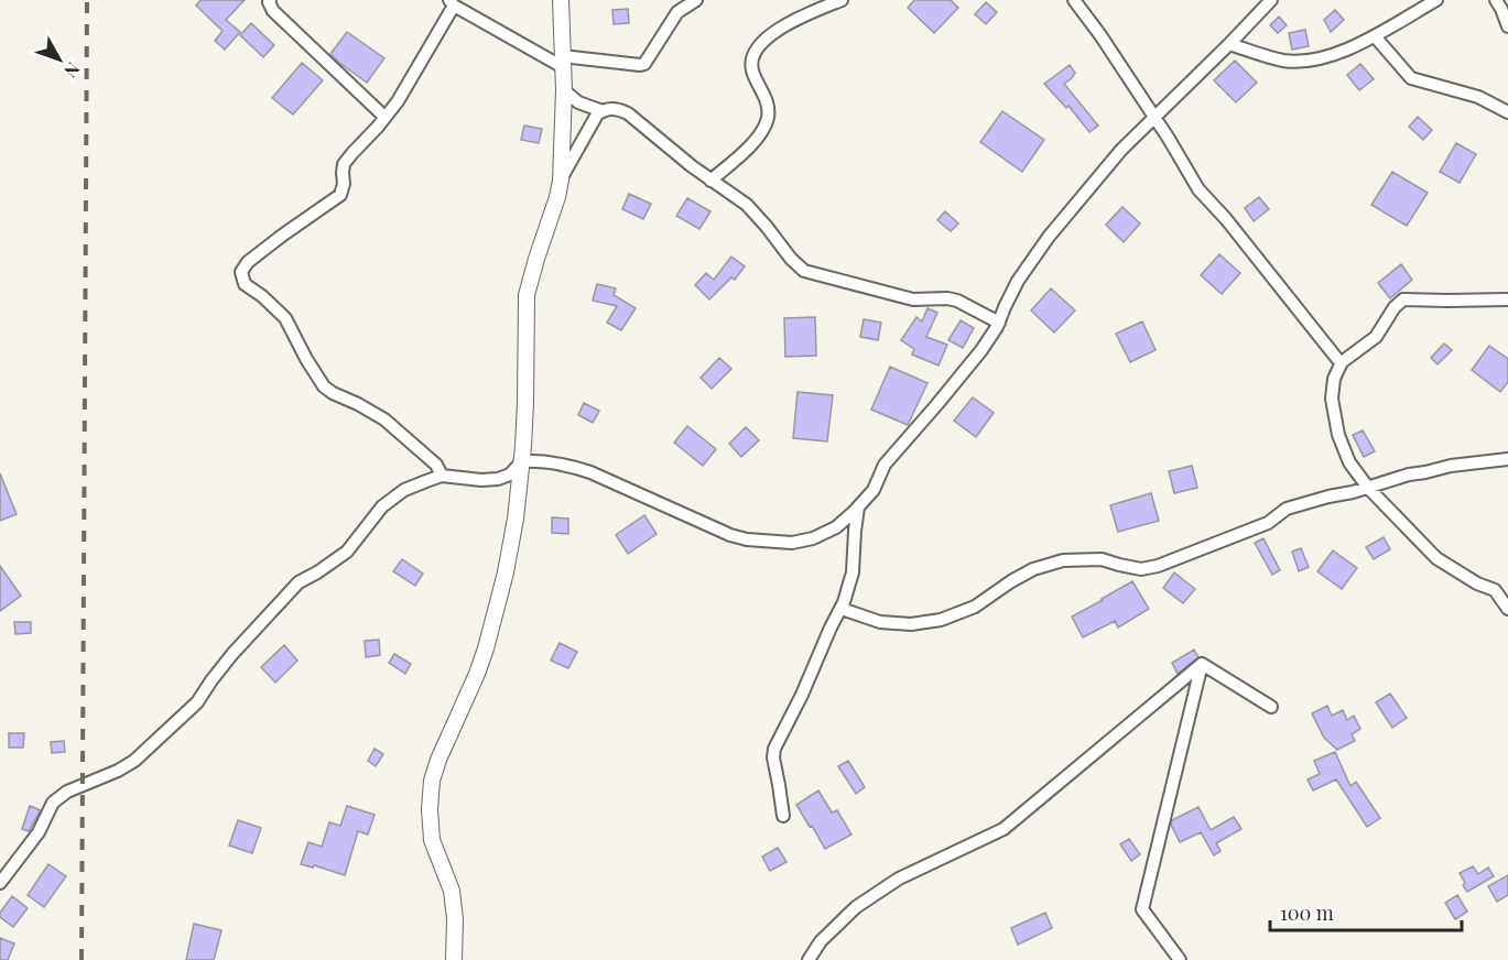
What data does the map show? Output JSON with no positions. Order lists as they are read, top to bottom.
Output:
{
  "scale_bar": "100 m",
  "north": "bottom right"
}
